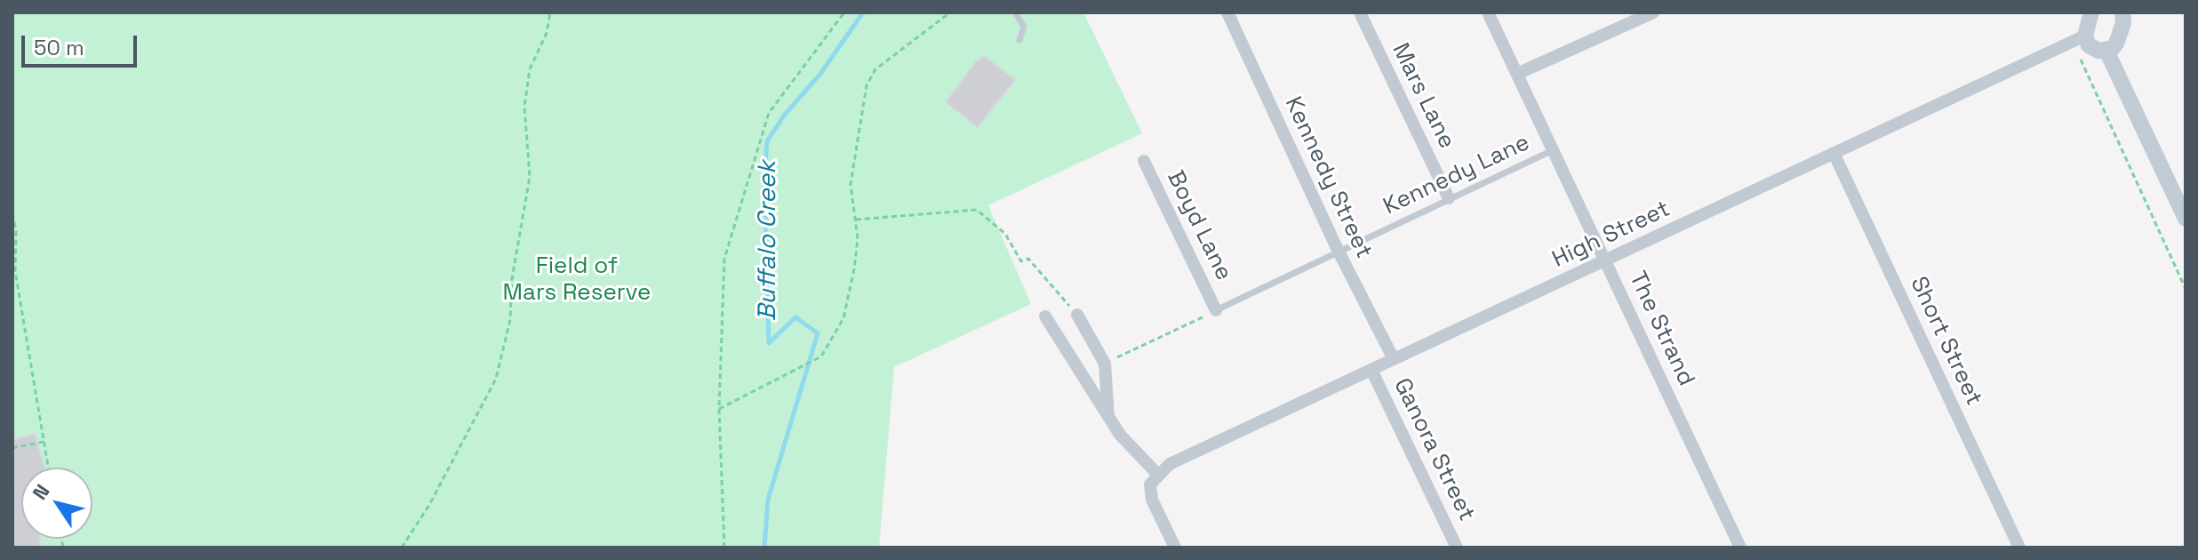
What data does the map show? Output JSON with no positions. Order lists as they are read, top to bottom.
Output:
{
  "streets": {
    "street": [
      "Mars Lane",
      "Kennedy Street",
      "Boyd Lane",
      "High Street",
      "The Strand",
      "Short Street",
      "Ganora Street"
    ],
    "lane": ["Kennedy Lane"]
  },
  "crossings": [
    ["Mars Lane", "Kennedy Lane"],
    ["Kennedy Lane", "Kennedy Street"],
    ["Kennedy Lane", "Boyd Lane"],
    ["Kennedy Lane", "The Strand"],
    ["Kennedy Street", "Boyd Lane"],
    ["Kennedy Street", "High Street"],
    ["High Street", "The Strand"],
    ["High Street", "Short Street"],
    ["High Street", "Ganora Street"]
  ],
  "water": ["Buffalo Creek"],
  "parks": ["Field of Mars Reserve"],
  "scale_bar": "50 m",
  "north": "top left"
}
